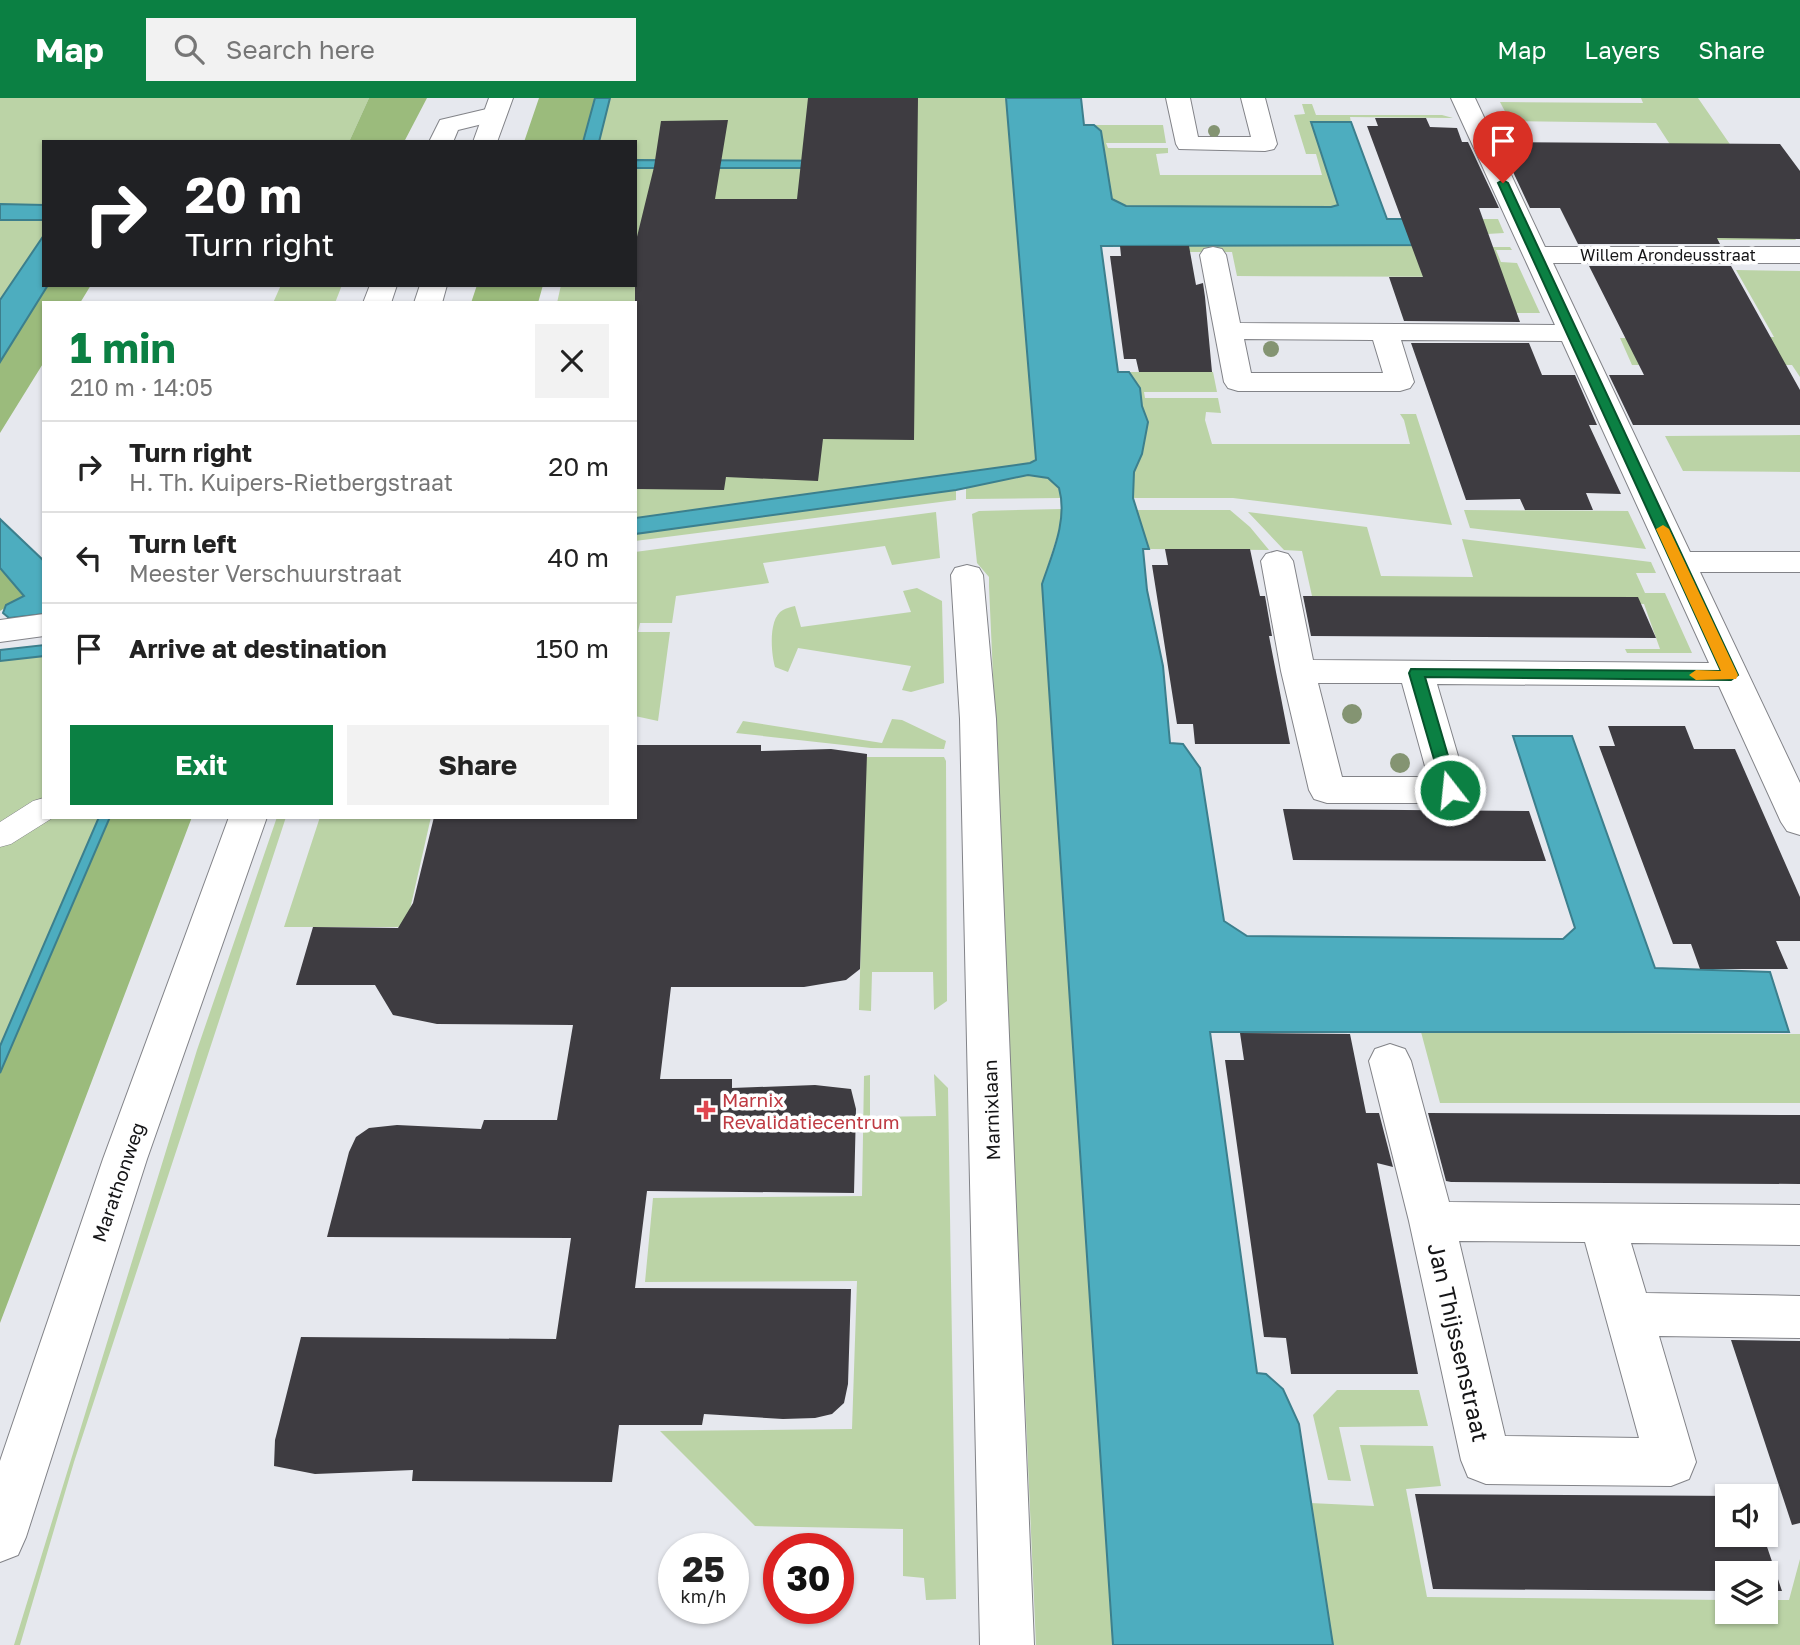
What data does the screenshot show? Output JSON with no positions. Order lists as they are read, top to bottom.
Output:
{
  "streets": {
    "street": [
      "Willem Arondeusstraat",
      "Marnixlaan",
      "Marathonweg",
      "Jan Thijssenstraat"
    ]
  },
  "places": {
    "health": ["Marnix Revalidatiecentrum"]
  },
  "page": {
    "header": "Map",
    "search": "Search here",
    "nav": ["Map", "Layers", "Share"],
    "turn": ["20 m", "Turn right"],
    "heading": ["1 min", "210 m · 14:05"],
    "list": [
      {
        "name": "Turn right",
        "note": "H. Th. Kuipers-Rietbergstraat",
        "value": "20 m"
      },
      {
        "name": "Turn left",
        "note": "Meester Verschuurstraat",
        "value": "40 m"
      },
      {
        "name": "Arrive at destination",
        "value": "150 m"
      }
    ],
    "buttons": ["Exit", "Share"],
    "speed": "25 km/h",
    "limit": "30"
  }
}
